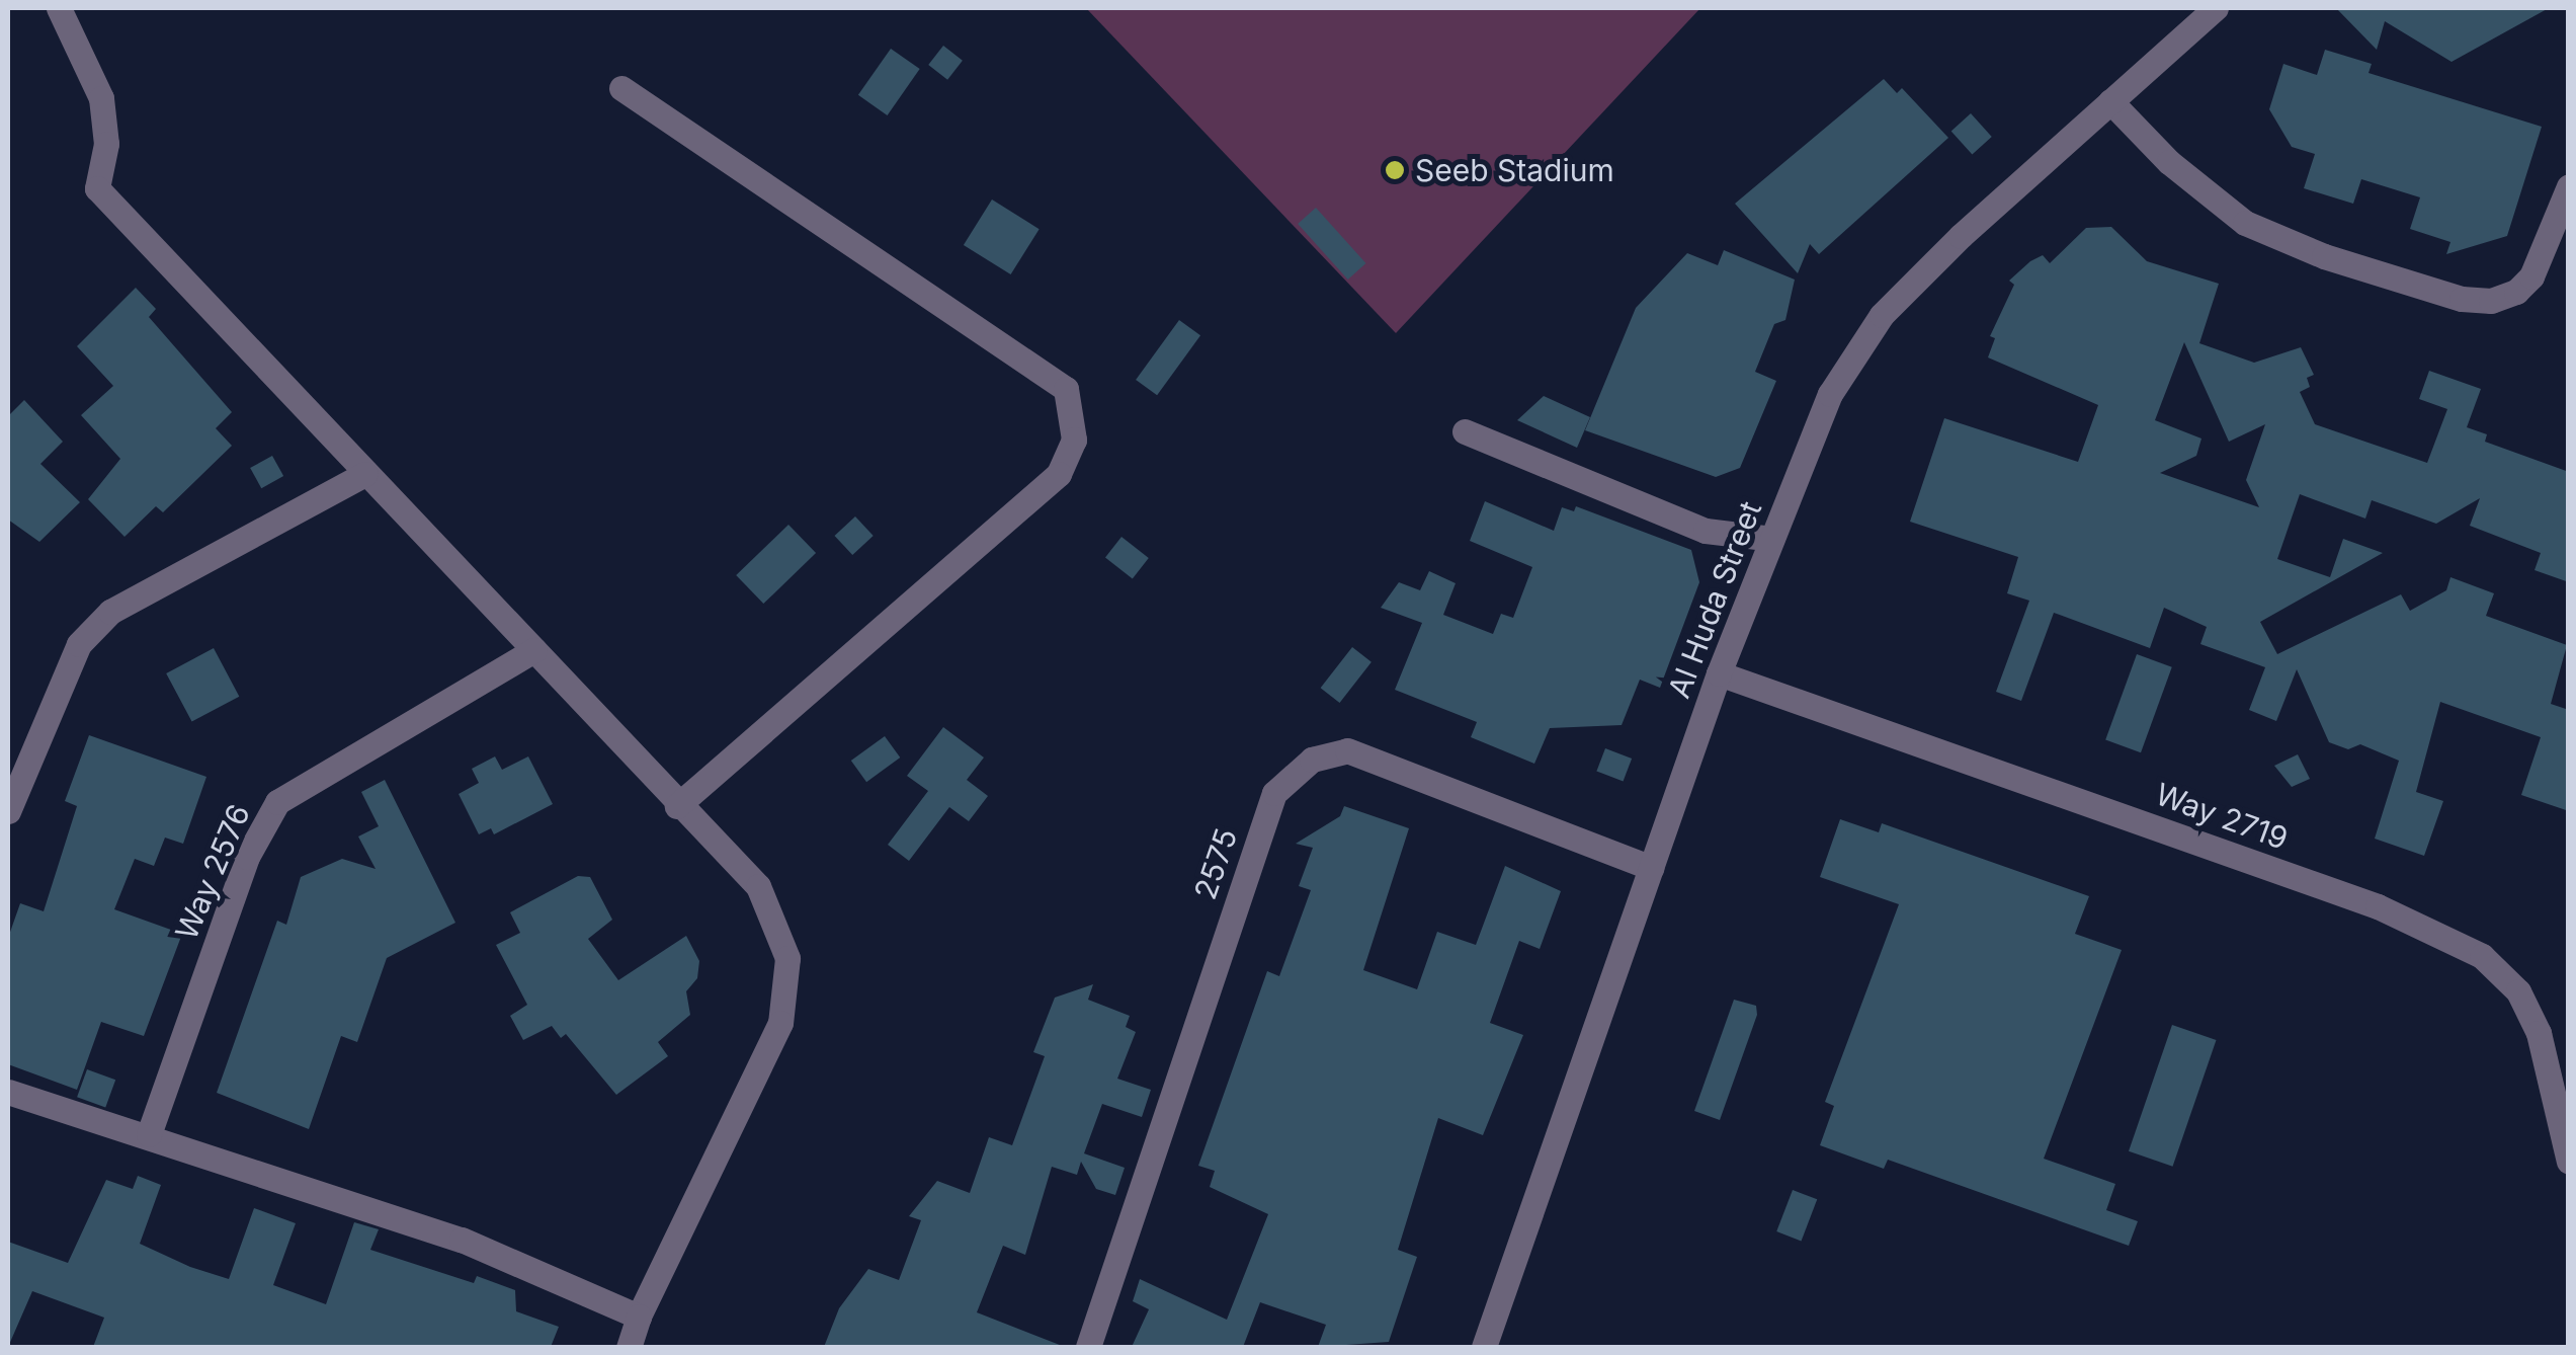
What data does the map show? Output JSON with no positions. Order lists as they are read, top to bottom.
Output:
{
  "streets": {
    "street": [
      "Al Huda Street",
      "Way 2719",
      "2575",
      "Way 2576"
    ]
  },
  "crossings": [
    ["Al Huda Street", "Way 2719"],
    ["Al Huda Street", "2575"]
  ],
  "places": ["Seeb Stadium"]
}
